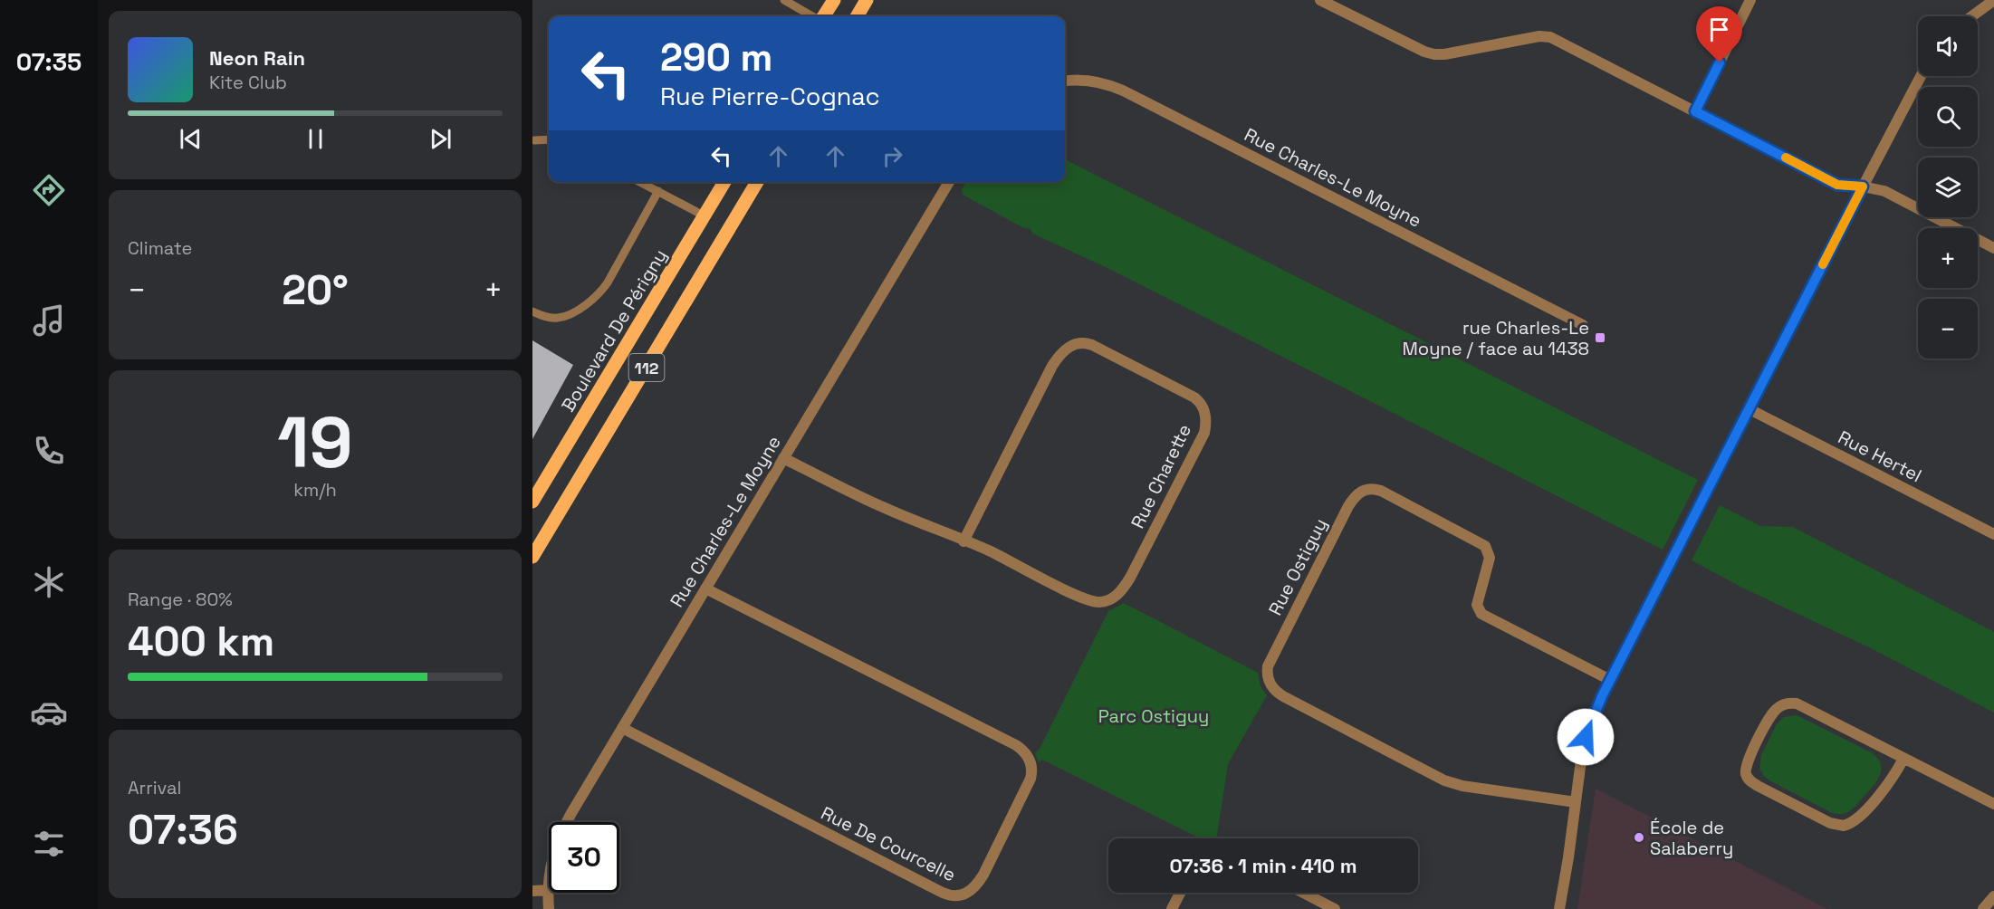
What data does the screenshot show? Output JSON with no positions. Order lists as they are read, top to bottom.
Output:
{
  "streets": {
    "main road": ["Boulevard De Périgny", "112"],
    "street": [
      "Rue Charles-Le Moyne",
      "Rue Hertel",
      "Rue Charette",
      "Rue Ostiguy",
      "Rue De Courcelle"
    ]
  },
  "crossings": [
    ["Rue Charles-Le Moyne", "Rue Charette"],
    ["Rue Charles-Le Moyne", "Rue De Courcelle"]
  ],
  "parks": ["Parc Ostiguy"],
  "places": {
    "transit": ["rue Charles-Le Moyne / face au 1438"],
    "other": ["École de Salaberry"]
  },
  "page": {
    "tabs": "07:35",
    "map_buttons": ["+", "−"],
    "turn": ["290 m", "Rue Pierre-Cognac"],
    "song": ["Neon Rain", "Kite Club"],
    "tile": [
      "Climate",
      ["19", "km/h"],
      ["Range · 80%", "400 km"],
      ["Arrival", "07:36"]
    ],
    "heat": ["−", "20°", "+"],
    "limit": "30",
    "trip": "07:36 · 1 min · 410 m"
  }
}
